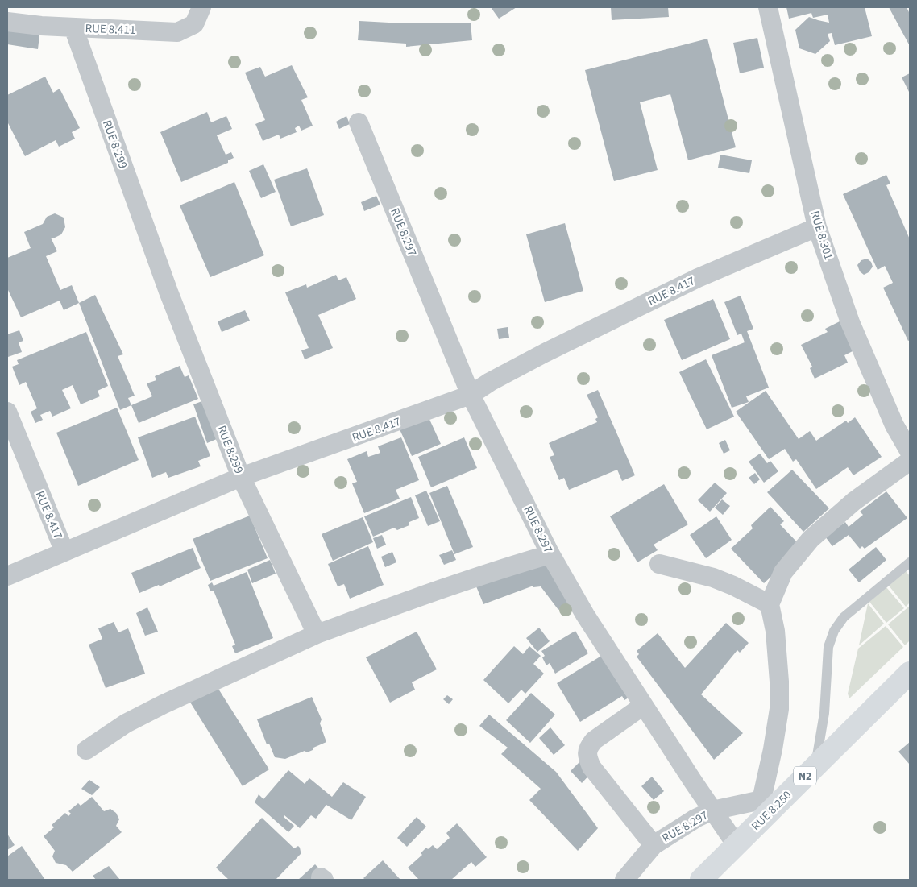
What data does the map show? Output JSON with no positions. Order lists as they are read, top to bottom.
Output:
{
  "streets": {
    "highway": ["N2", "RUE 8.250"],
    "street": [
      "RUE 8.411",
      "RUE 8.299",
      "RUE 8.297",
      "RUE 8.301",
      "RUE 8.417"
    ]
  },
  "crossings": [
    ["RUE 8.411", "RUE 8.299"],
    ["RUE 8.299", "RUE 8.417"],
    ["RUE 8.297", "RUE 8.417"],
    ["RUE 8.301", "RUE 8.417"]
  ]
}
